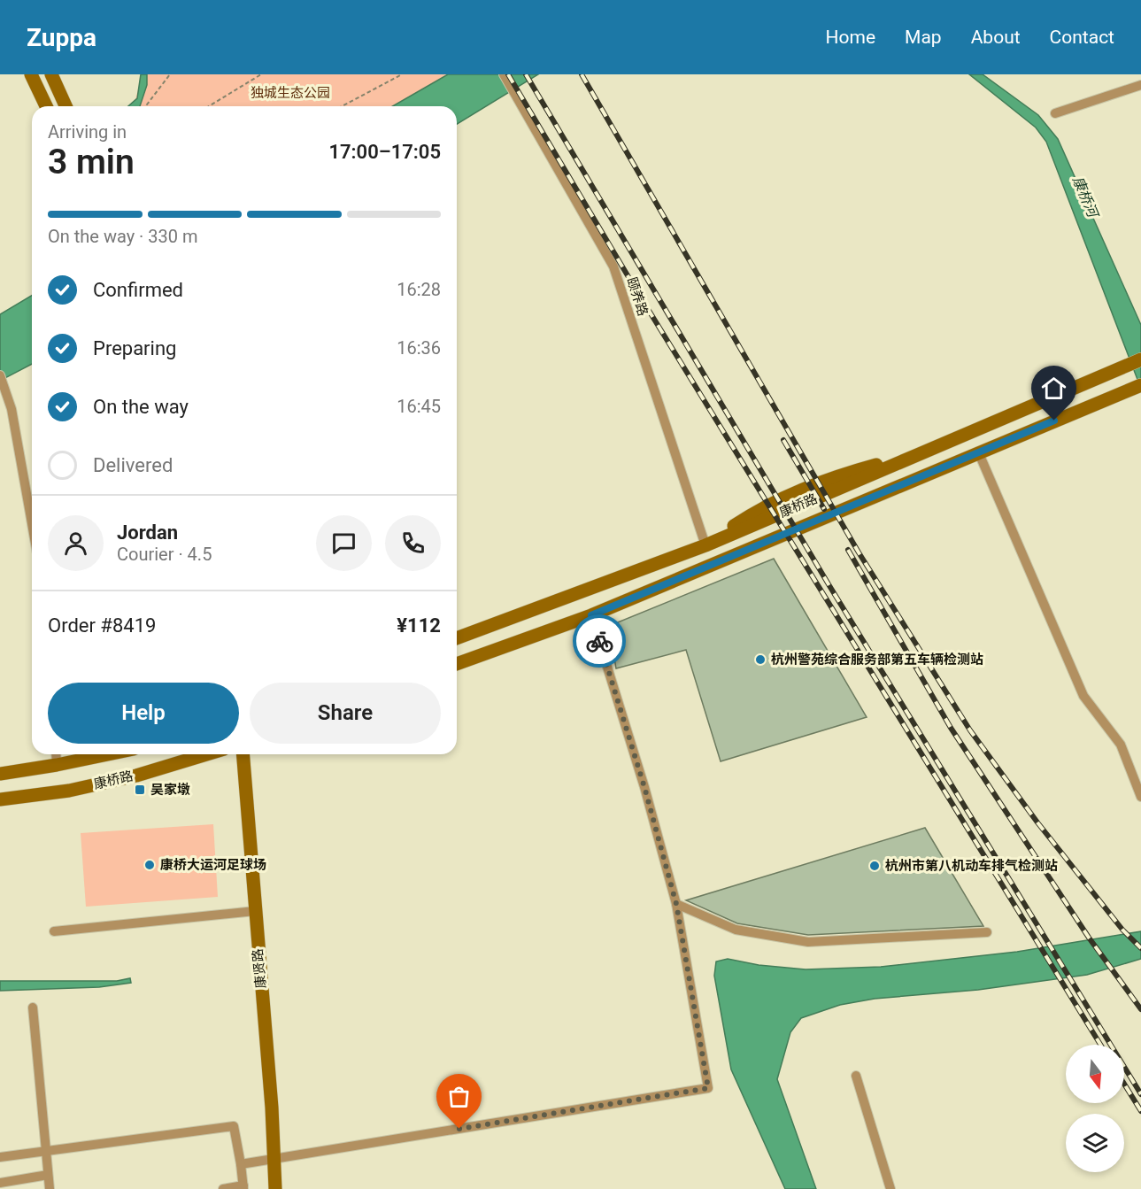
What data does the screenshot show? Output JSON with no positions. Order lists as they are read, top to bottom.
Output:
{
  "streets": {
    "main road": ["康桥路", "康贤路"],
    "street": ["颐养路"]
  },
  "crossings": [
    ["颐养路", "康桥路"]
  ],
  "water": ["康桥河"],
  "parks": ["独城生态公园"],
  "places": {
    "other": ["杭州警苑综合服务部第五车辆检测站", "康桥大运河足球场", "杭州市第八机动车排气检测站"],
    "transit": ["吴家墩"]
  },
  "north": "bottom",
  "page": {
    "header": "Zuppa",
    "nav": [
      "Home",
      "Map",
      "About",
      "Contact"
    ],
    "heading": ["3 min", "Arriving in", "17:00–17:05"],
    "panel": [
      "Jordan",
      "Courier · 4.5",
      "Order #8419",
      "¥112"
    ],
    "bar": "On the way · 330 m",
    "list": [
      ["Confirmed", "16:28"],
      ["Preparing", "16:36"],
      ["On the way", "16:45"],
      "Delivered"
    ],
    "buttons": ["Help", "Share"]
  }
}
